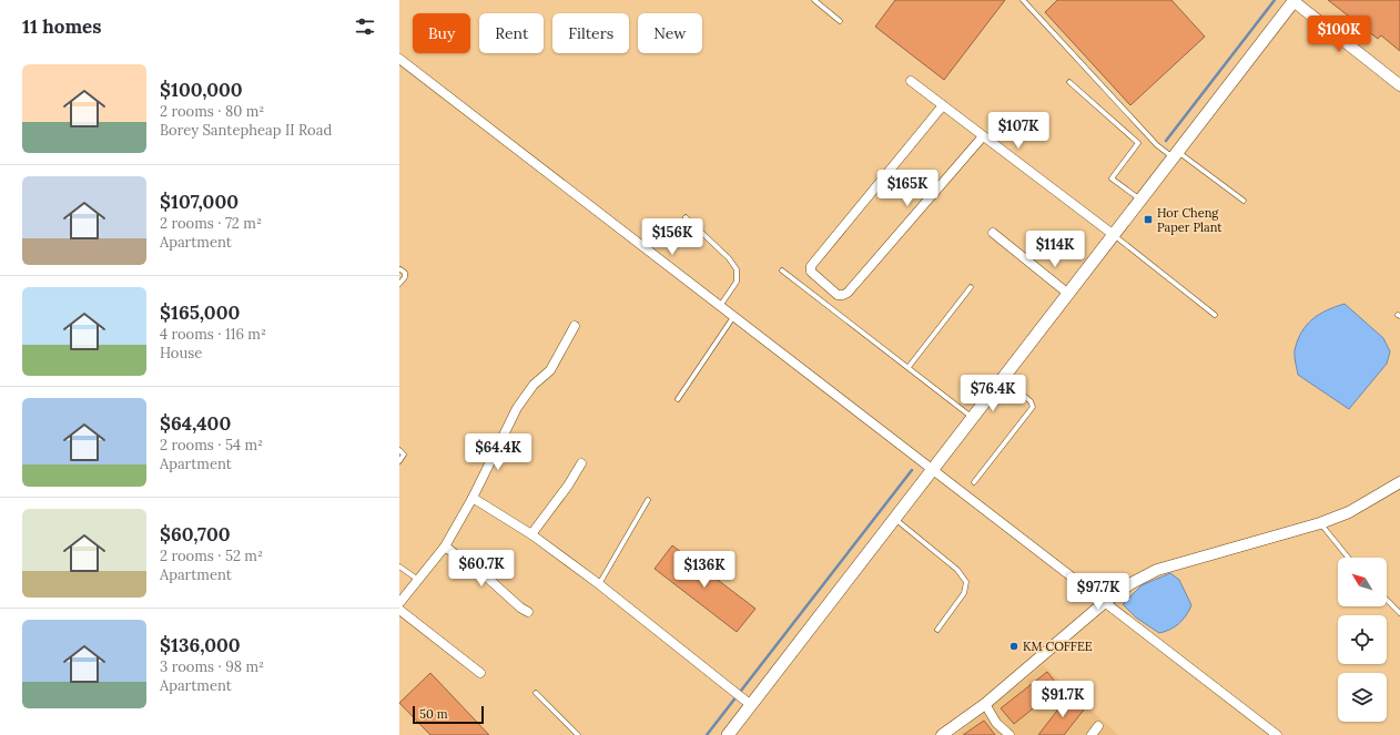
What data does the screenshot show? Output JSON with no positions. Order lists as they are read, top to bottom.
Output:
{
  "places": {
    "transit": ["Hor Cheng Paper Plant"],
    "other": ["KM COFFEE"]
  },
  "scale_bar": "50 m",
  "north": "top left",
  "page": {
    "heading": "11 homes",
    "chip": [
      "Buy",
      "Rent",
      "Filters",
      "New"
    ],
    "price": [
      "$100K",
      "$107K",
      "$165K",
      "$156K",
      "$114K",
      "$76.4K",
      "$64.4K",
      "$60.7K",
      "$136K",
      "$97.7K",
      "$91.7K"
    ],
    "list": [
      {
        "name": "$100,000",
        "note": "2 rooms · 80 m² · Borey Santepheap II Road"
      },
      {
        "name": "$107,000",
        "note": "2 rooms · 72 m² · Apartment"
      },
      {
        "name": "$165,000",
        "note": "4 rooms · 116 m² · House"
      },
      {
        "name": "$64,400",
        "note": "2 rooms · 54 m² · Apartment"
      },
      {
        "name": "$60,700",
        "note": "2 rooms · 52 m² · Apartment"
      },
      {
        "name": "$136,000",
        "note": "3 rooms · 98 m² · Apartment"
      }
    ],
    "scale": "50 m"
  }
}
